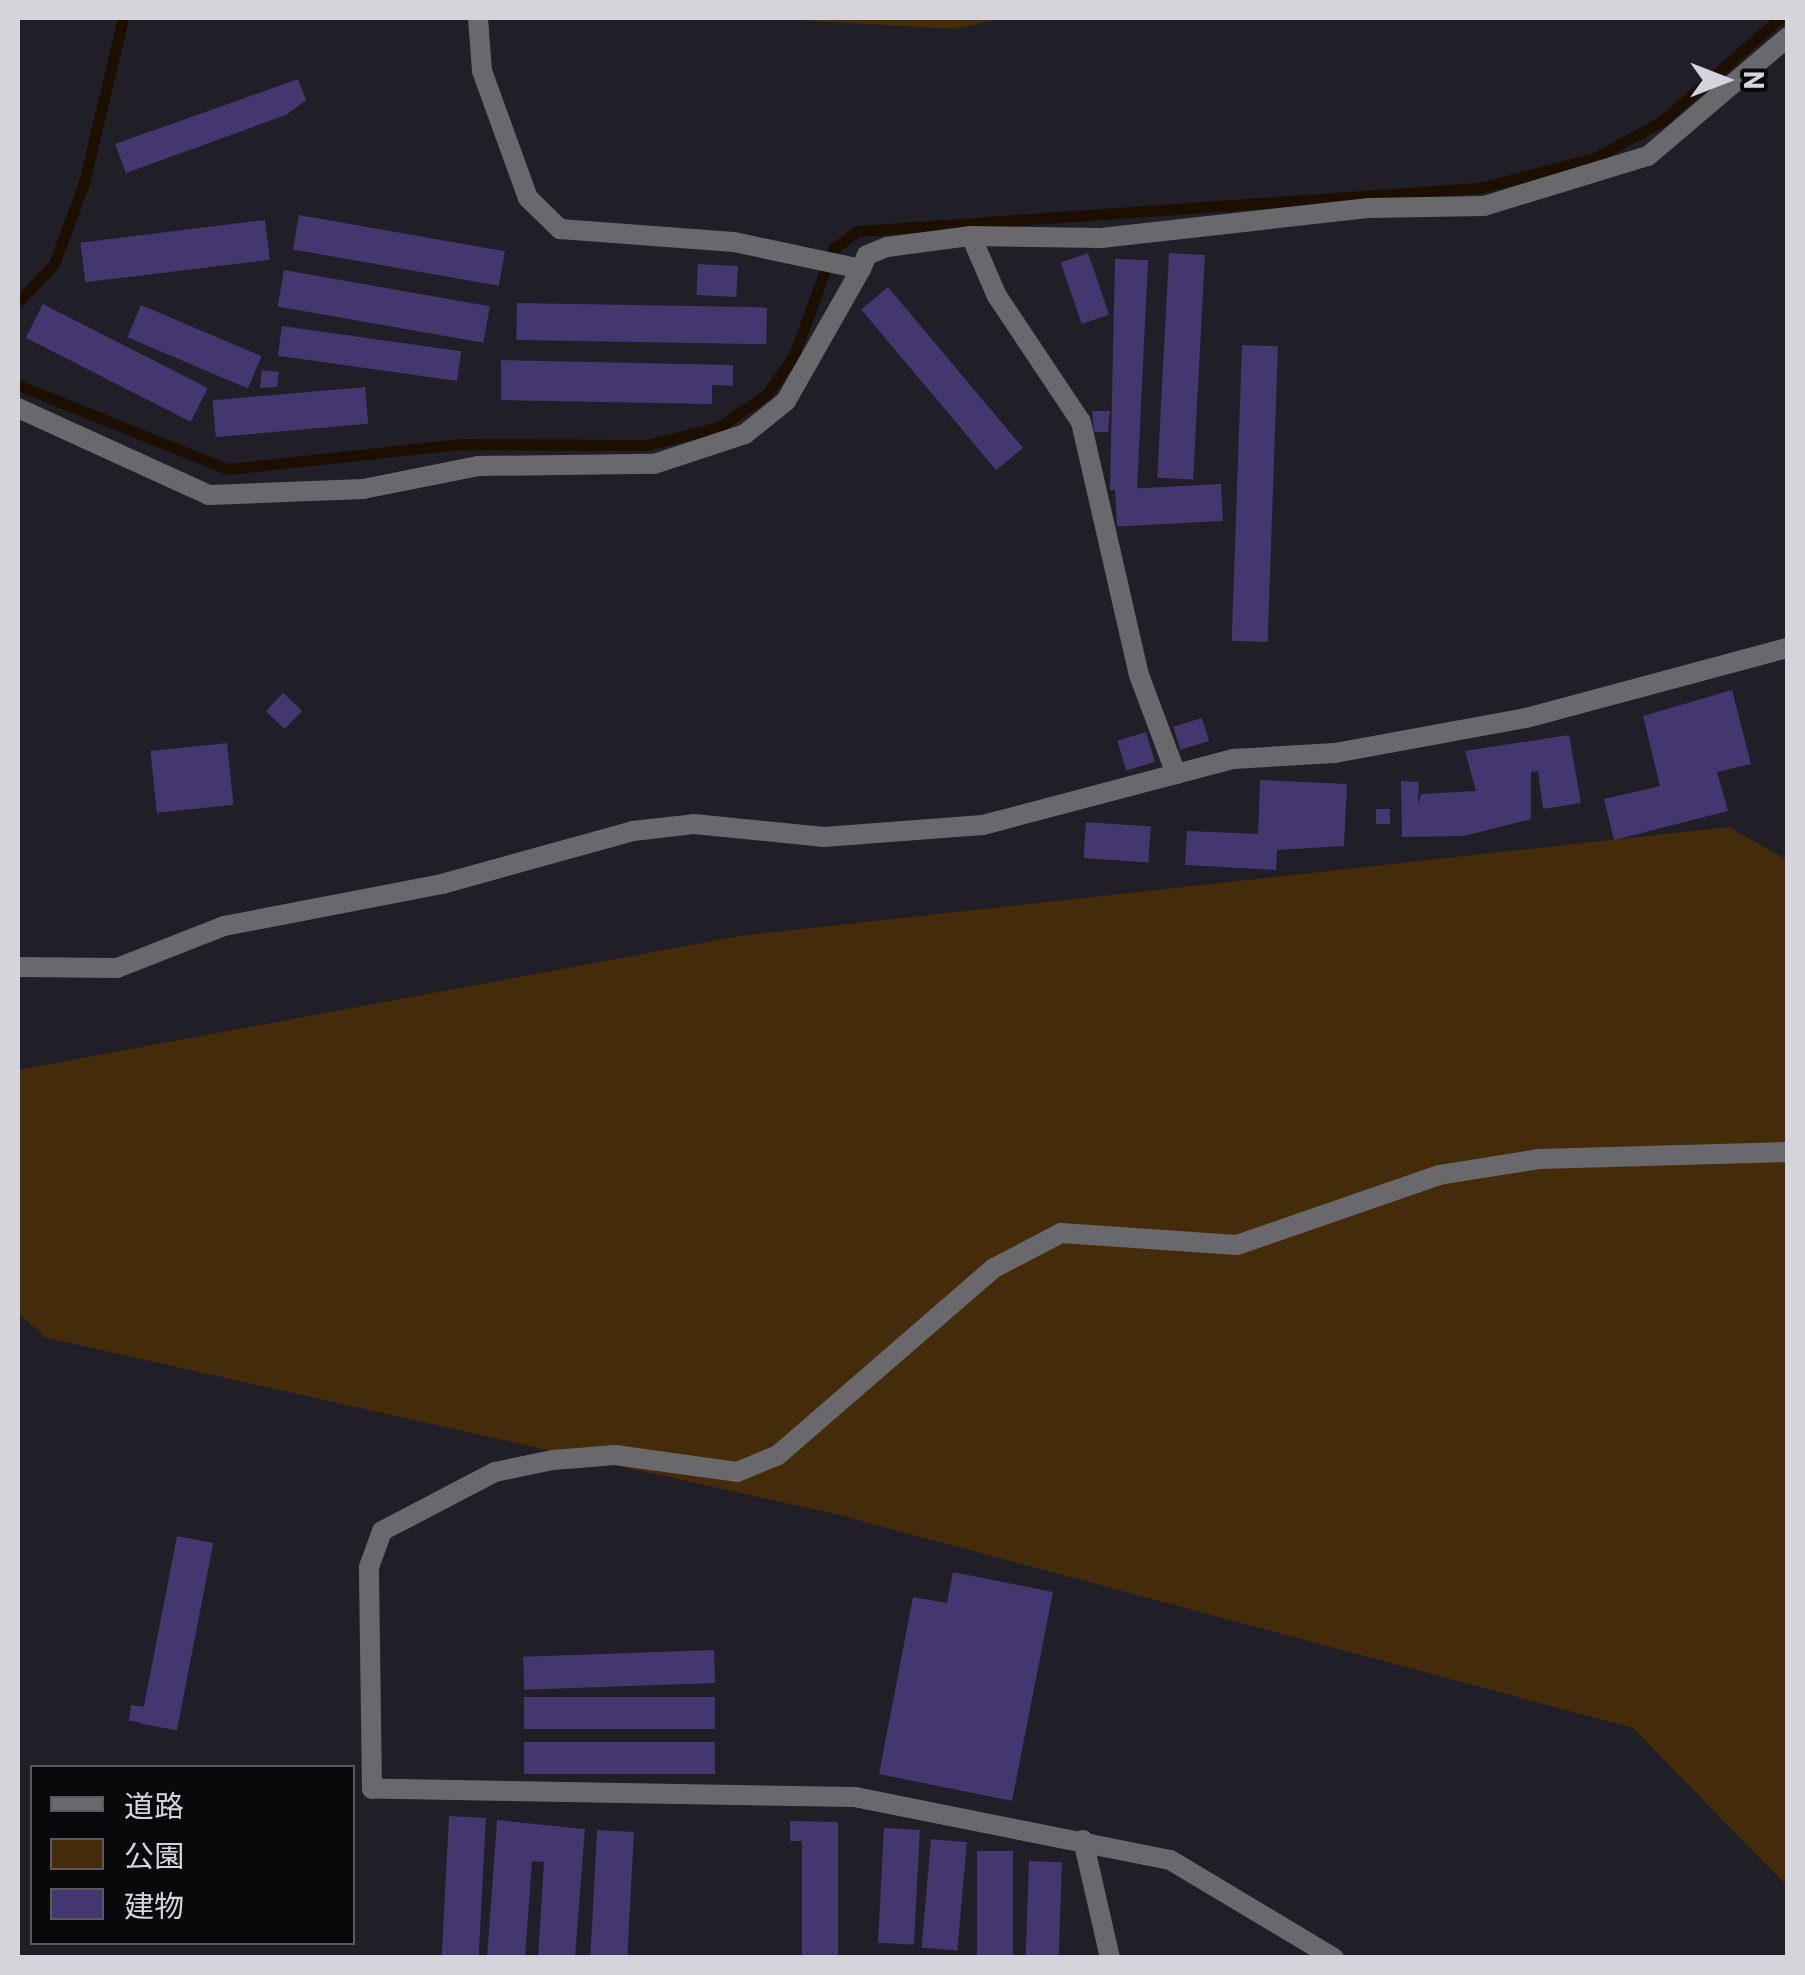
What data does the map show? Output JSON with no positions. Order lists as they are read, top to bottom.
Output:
{
  "legend": ["道路", "公園", "建物"],
  "north": "right"
}
